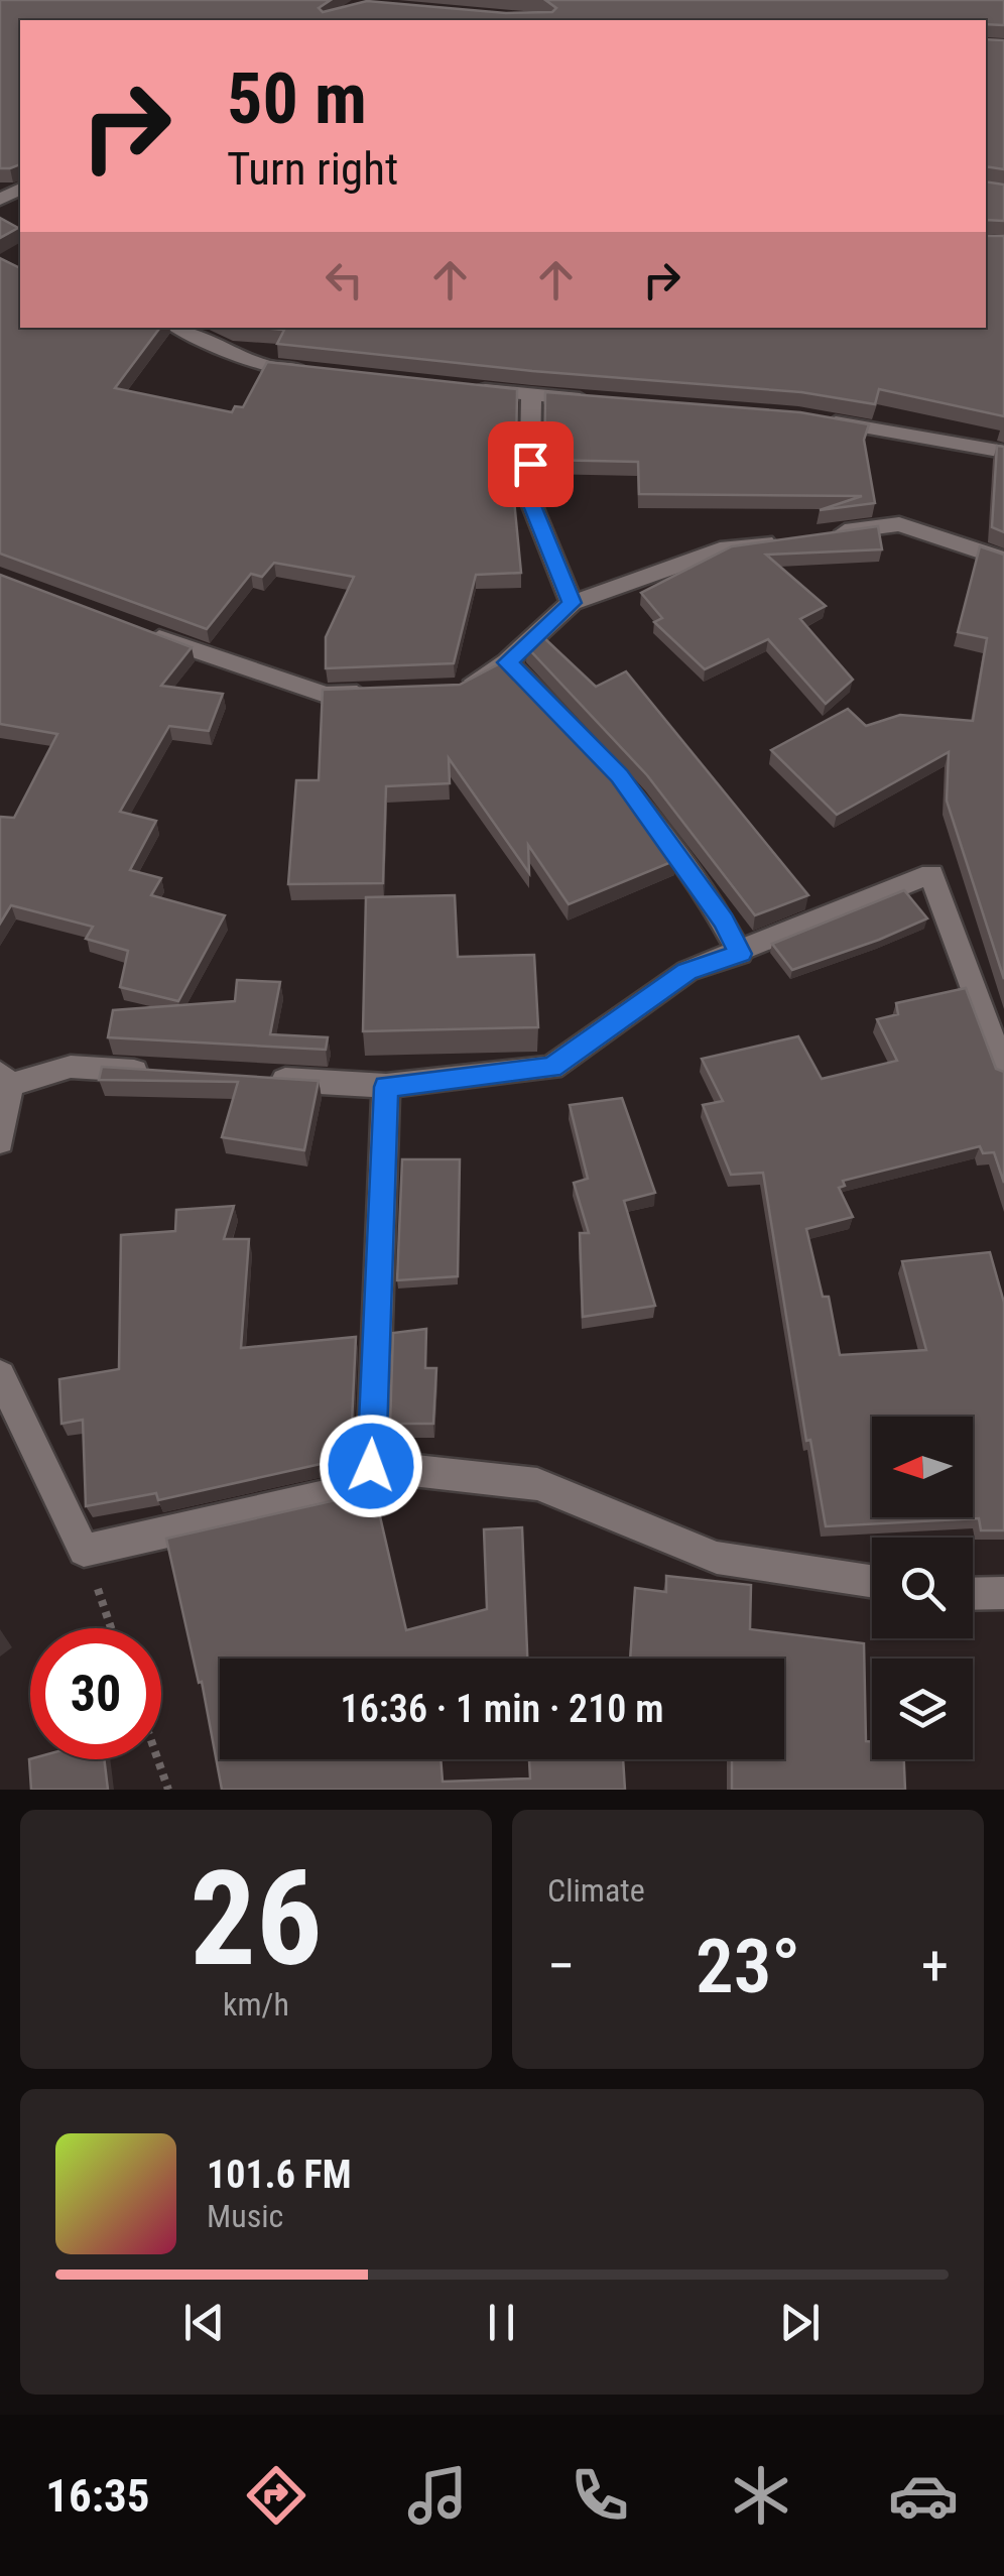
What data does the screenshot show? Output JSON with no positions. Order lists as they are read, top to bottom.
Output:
{
  "north": "left",
  "page": {
    "turn": ["50 m", "Turn right"],
    "limit": "30",
    "trip": "16:36 · 1 min · 210 m",
    "tile": [
      ["26", "km/h"],
      "Climate"
    ],
    "heat": ["−", "23°", "+"],
    "song": ["101.6 FM", "Music"],
    "tabs": "16:35"
  }
}
